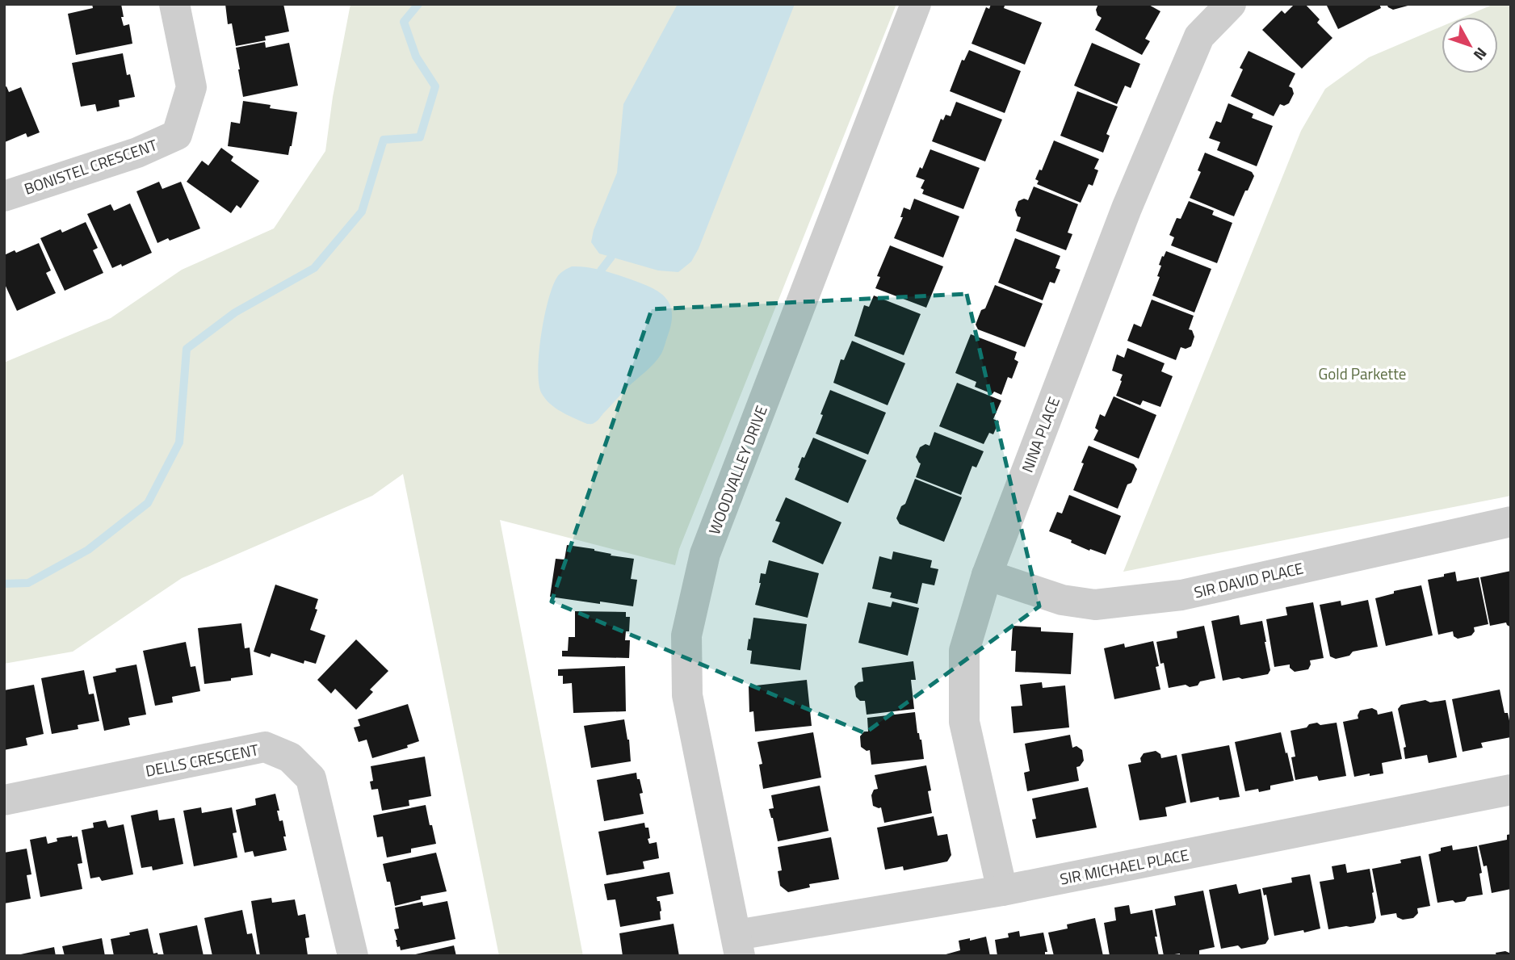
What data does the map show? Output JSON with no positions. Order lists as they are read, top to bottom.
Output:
{
  "streets": {
    "street": [
      "BONISTEL CRESCENT",
      "NINA PLACE",
      "WOODVALLEY DRIVE",
      "SIR DAVID PLACE",
      "DELLS CRESCENT",
      "SIR MICHAEL PLACE"
    ]
  },
  "crossings": [
    ["NINA PLACE", "SIR DAVID PLACE"],
    ["NINA PLACE", "SIR MICHAEL PLACE"],
    ["WOODVALLEY DRIVE", "SIR MICHAEL PLACE"]
  ],
  "parks": ["Gold Parkette"],
  "north": "bottom right"
}
